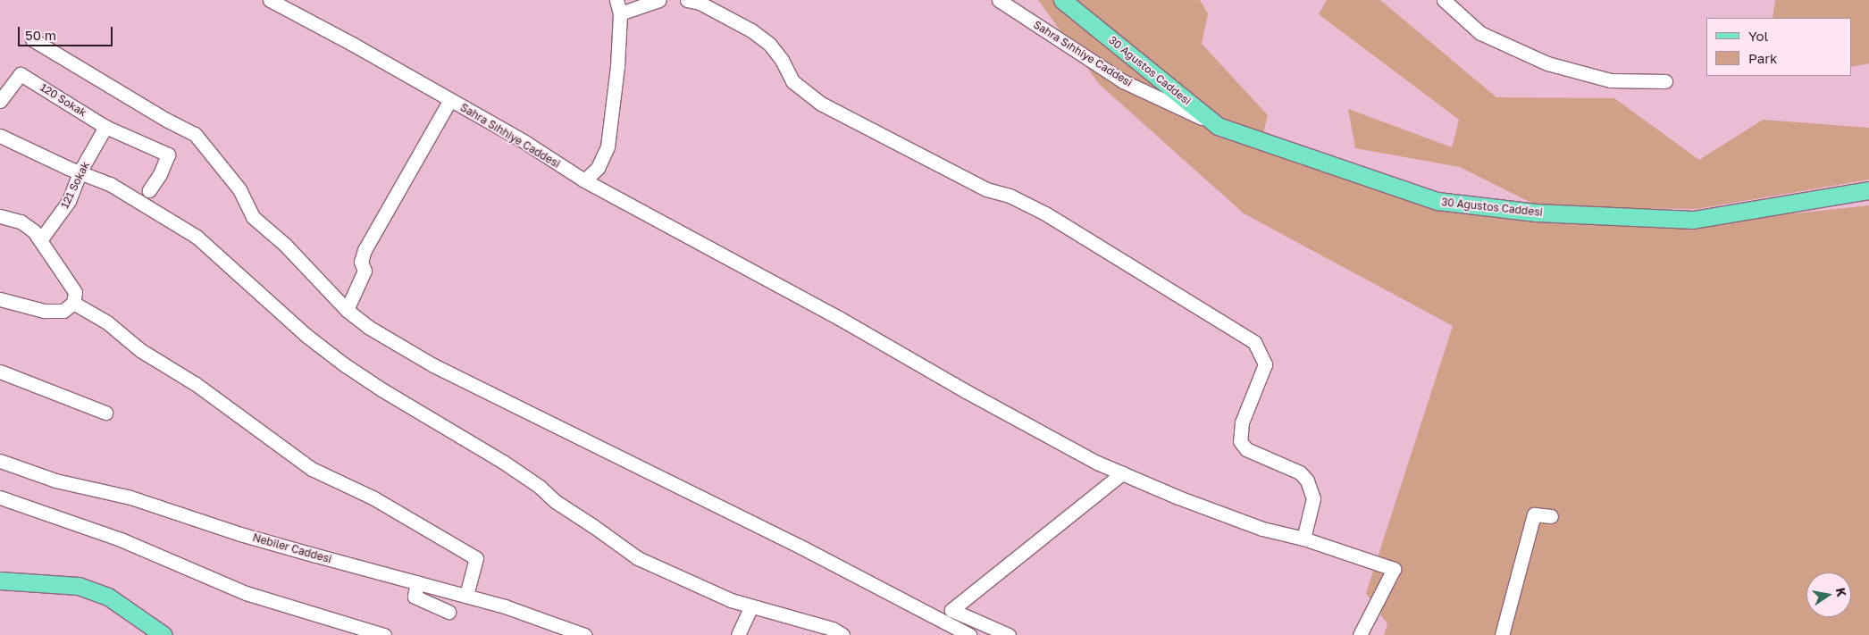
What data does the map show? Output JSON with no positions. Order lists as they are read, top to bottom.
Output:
{
  "streets": {
    "main road": ["30 Ağustos Caddesi"],
    "street": [
      "Sahra Sıhhiye Caddesi",
      "120 Sokak",
      "121 Sokak",
      "Nebiler Caddesi"
    ]
  },
  "crossings": [
    ["Sahra Sıhhiye Caddesi", "30 Ağustos Caddesi"],
    ["120 Sokak", "121 Sokak"]
  ],
  "legend": ["Yol", "Park"],
  "scale_bar": "50 m",
  "north": "right"
}
